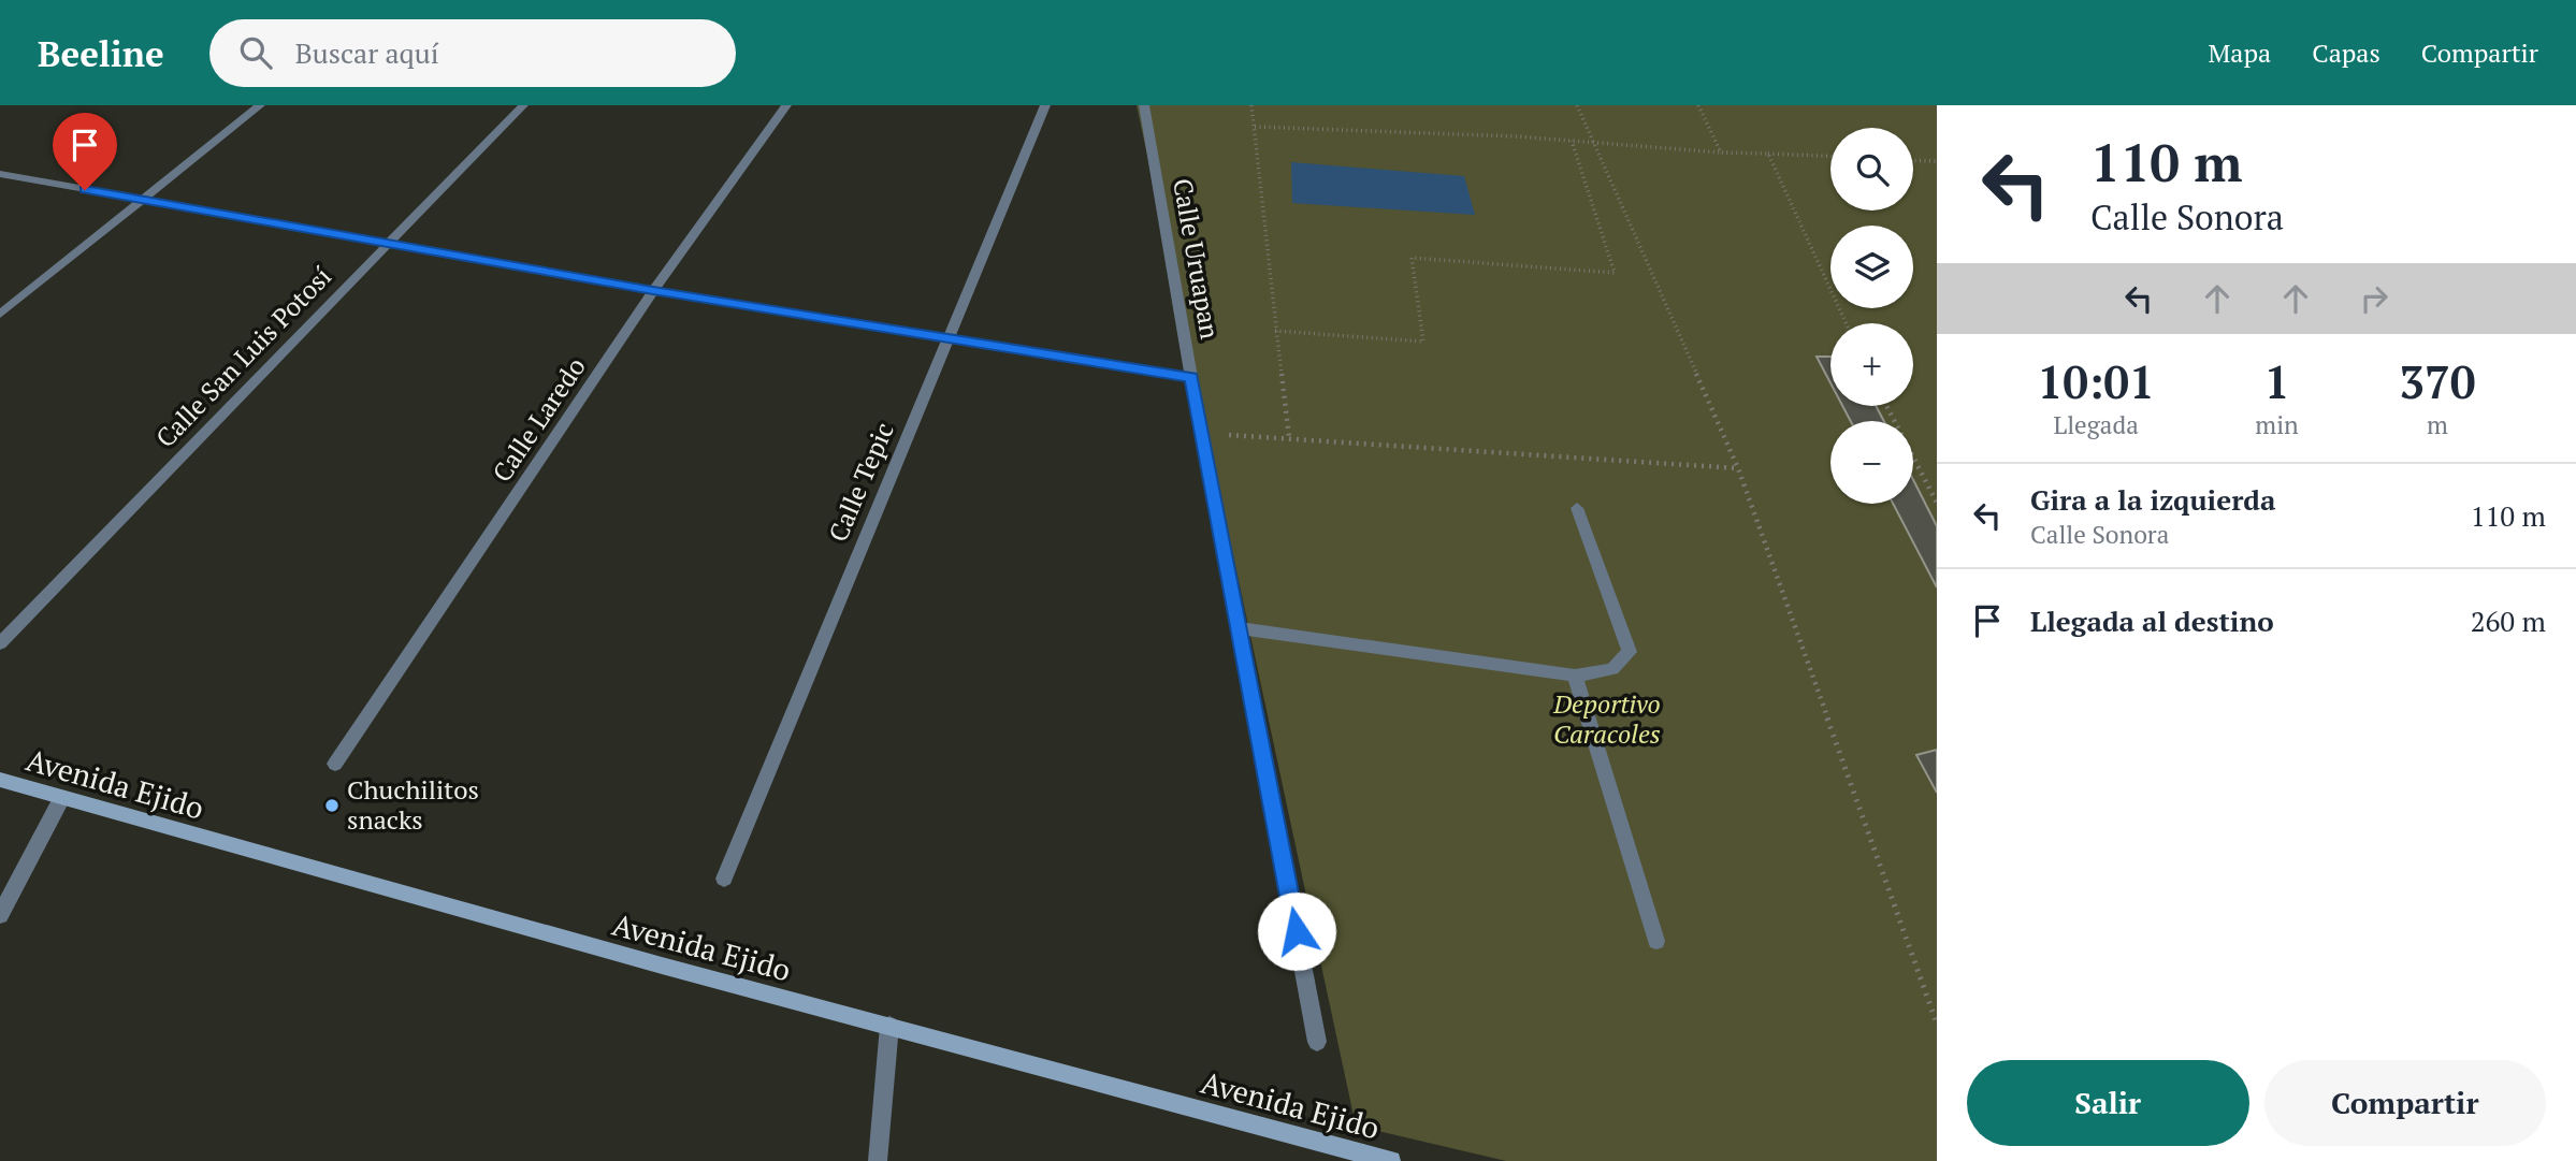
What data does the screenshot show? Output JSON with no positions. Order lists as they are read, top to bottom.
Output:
{
  "streets": {
    "main road": ["Avenida Ejido"],
    "street": [
      "Calle Uruapan",
      "Calle San Luis Potosí",
      "Calle Laredo",
      "Calle Tepic"
    ]
  },
  "parks": ["Deportivo Caracoles"],
  "places": ["Chuchilitos snacks"],
  "page": {
    "header": "Beeline",
    "search": "Buscar aquí",
    "nav": ["Mapa", "Capas", "Compartir"],
    "turn": ["110 m", "Calle Sonora"],
    "map_buttons": ["+", "−"],
    "eta": [
      "10:01",
      "Llegada",
      "1",
      "min",
      "370",
      "m"
    ],
    "list": [
      {
        "name": "Gira a la izquierda",
        "note": "Calle Sonora",
        "value": "110 m"
      },
      {
        "name": "Llegada al destino",
        "value": "260 m"
      }
    ],
    "buttons": ["Salir", "Compartir"]
  }
}
